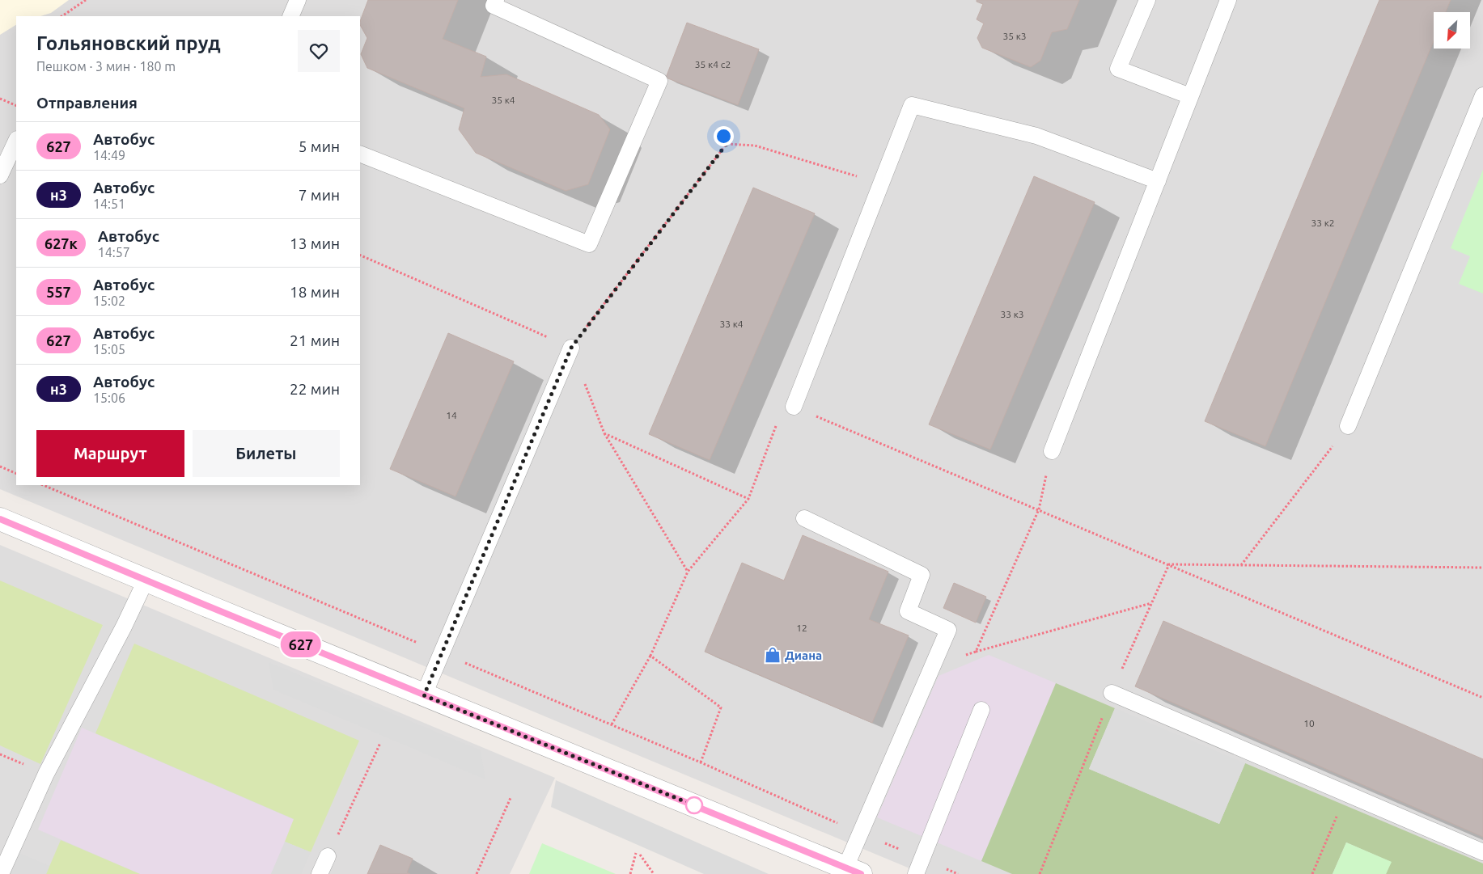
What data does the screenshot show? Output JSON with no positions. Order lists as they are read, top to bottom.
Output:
{
  "places": {
    "shop": ["Диана"]
  },
  "lines": ["bus line 627"],
  "house_numbers": [
    "35 к3",
    "35 к4 с2",
    "35 к4",
    "33 к2",
    "33 к3",
    "33 к4",
    "14",
    "12",
    "10"
  ],
  "north": "bottom left",
  "page": {
    "on_map": "627",
    "heading": [
      ["Гольяновский пруд", "Пешком · 3 мин · 180 m"],
      "Отправления"
    ],
    "list": [
      {
        "mark": "627",
        "name": "Автобус",
        "note": "14:49",
        "value": "5 мин"
      },
      {
        "mark": "н3",
        "name": "Автобус",
        "note": "14:51",
        "value": "7 мин"
      },
      {
        "mark": "627к",
        "name": "Автобус",
        "note": "14:57",
        "value": "13 мин"
      },
      {
        "mark": "557",
        "name": "Автобус",
        "note": "15:02",
        "value": "18 мин"
      },
      {
        "mark": "627",
        "name": "Автобус",
        "note": "15:05",
        "value": "21 мин"
      },
      {
        "mark": "н3",
        "name": "Автобус",
        "note": "15:06",
        "value": "22 мин"
      }
    ],
    "buttons": ["Маршрут", "Билеты"]
  }
}
